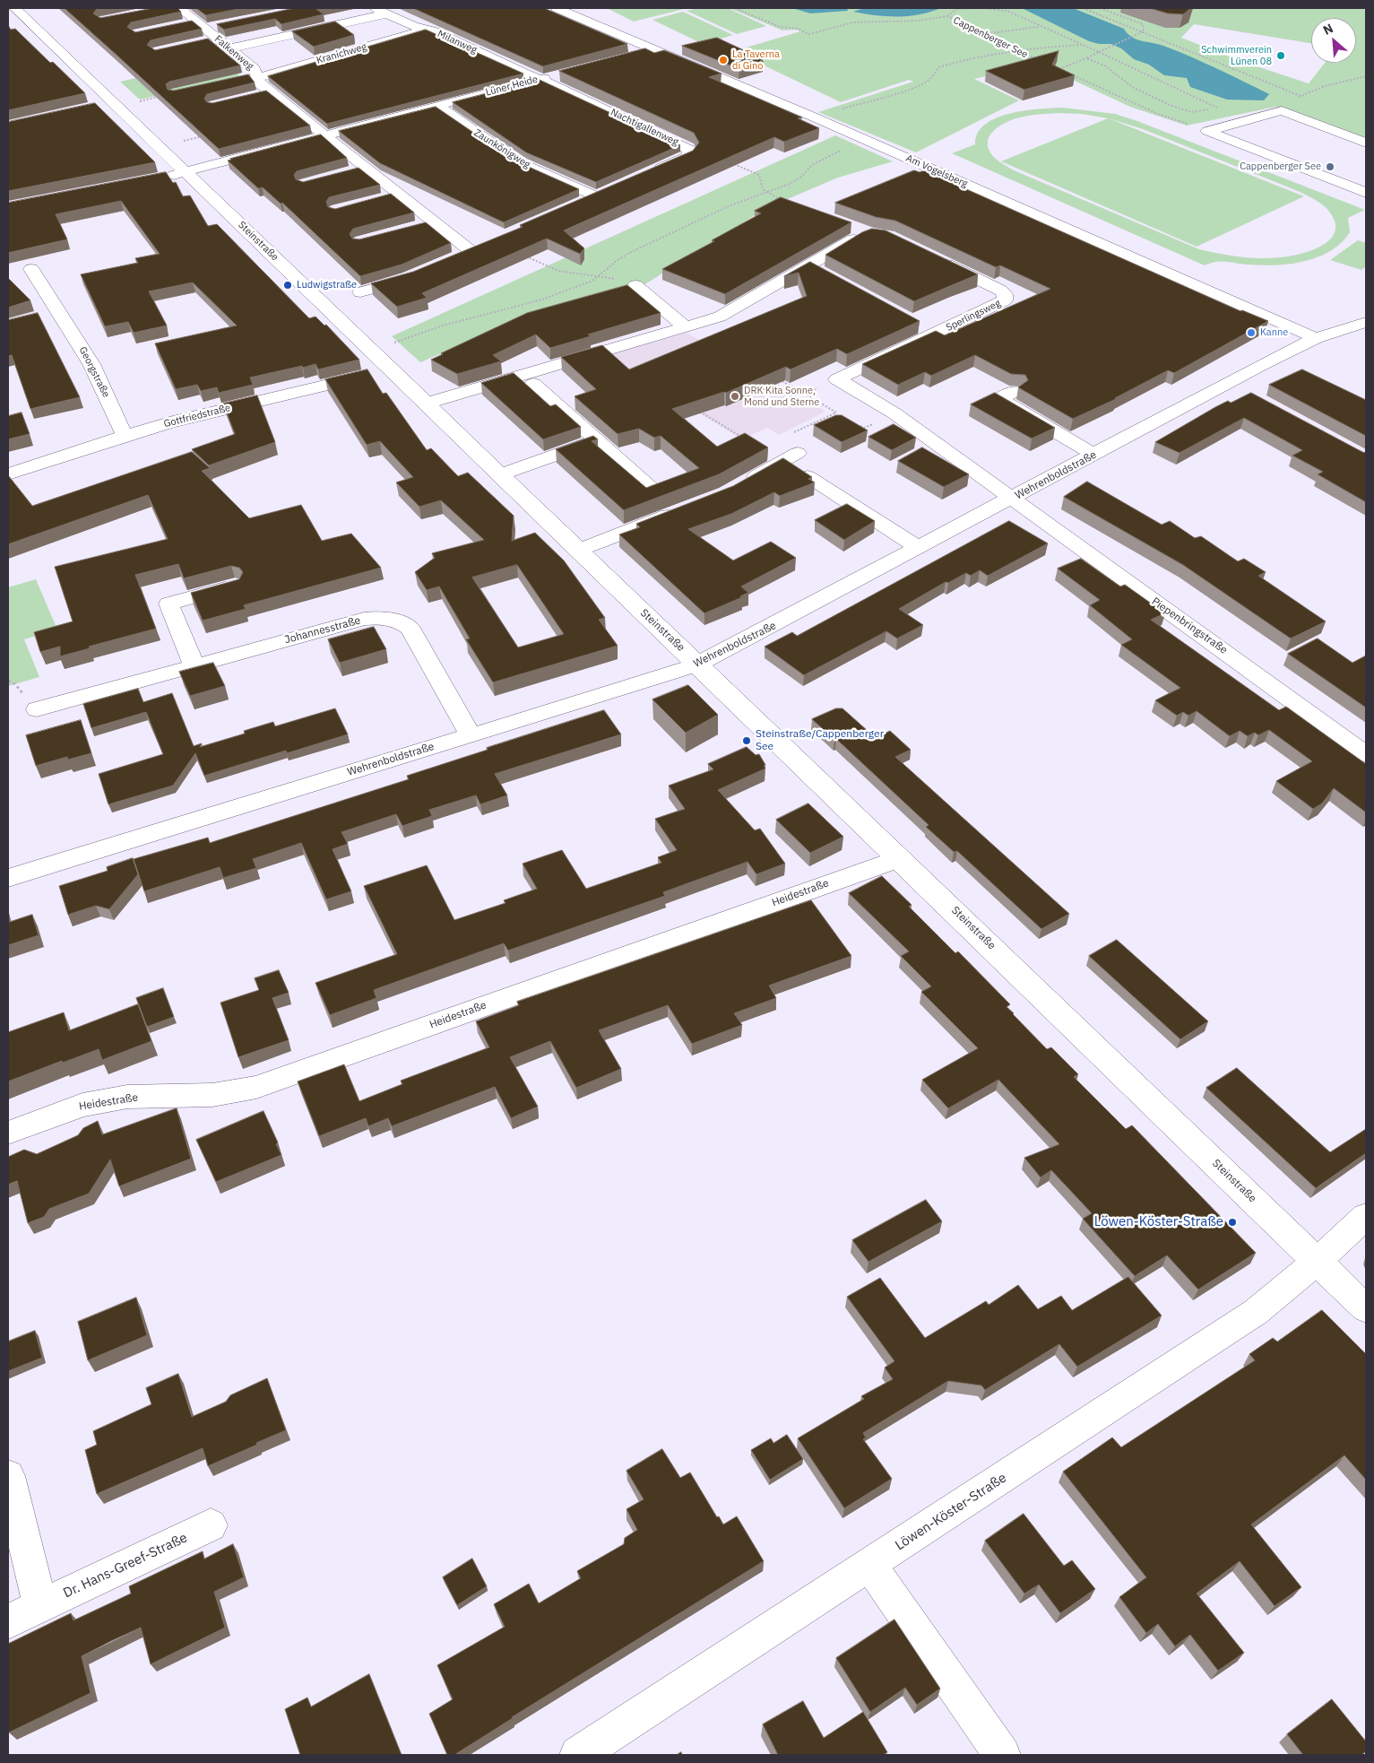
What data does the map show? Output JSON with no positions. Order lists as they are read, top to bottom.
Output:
{
  "streets": {
    "street": [
      "Milanweg",
      "Falkenweg",
      "Kranichweg",
      "Lüner Heide",
      "Nachtigallenweg",
      "Zaunkönigweg",
      "Am Vogelsberg",
      "Steinstraße",
      "Sperlingsweg",
      "Georgstraße",
      "Gottfriedstraße",
      "Wehrenboldstraße",
      "Piepenbringstraße",
      "Johannesstraße",
      "Heidestraße",
      "Löwen-Köster-Straße",
      "Dr. Hans-Greef-Straße"
    ],
    "path": ["Cappenberger See"]
  },
  "crossings": [
    ["Milanweg", "Kranichweg"],
    ["Milanweg", "Lüner Heide"],
    ["Milanweg", "Nachtigallenweg"],
    ["Falkenweg", "Kranichweg"],
    ["Falkenweg", "Lüner Heide"],
    ["Lüner Heide", "Nachtigallenweg"],
    ["Lüner Heide", "Zaunkönigweg"],
    ["Lüner Heide", "Steinstraße"],
    ["Am Vogelsberg", "Wehrenboldstraße"],
    ["Steinstraße", "Gottfriedstraße"],
    ["Steinstraße", "Wehrenboldstraße"],
    ["Steinstraße", "Heidestraße"],
    ["Steinstraße", "Löwen-Köster-Straße"],
    ["Georgstraße", "Gottfriedstraße"],
    ["Wehrenboldstraße", "Piepenbringstraße"],
    ["Wehrenboldstraße", "Johannesstraße"]
  ],
  "places": [
    "Schwimmverein Lünen 08",
    "La Taverna di Gino",
    "Cappenberger See",
    "Ludwigstraße",
    "Kanne",
    "DRK Kita Sonne, Mond und Sterne",
    "Steinstraße/Cappenberger See",
    "Löwen-Köster-Straße"
  ],
  "north": "top left"
}
